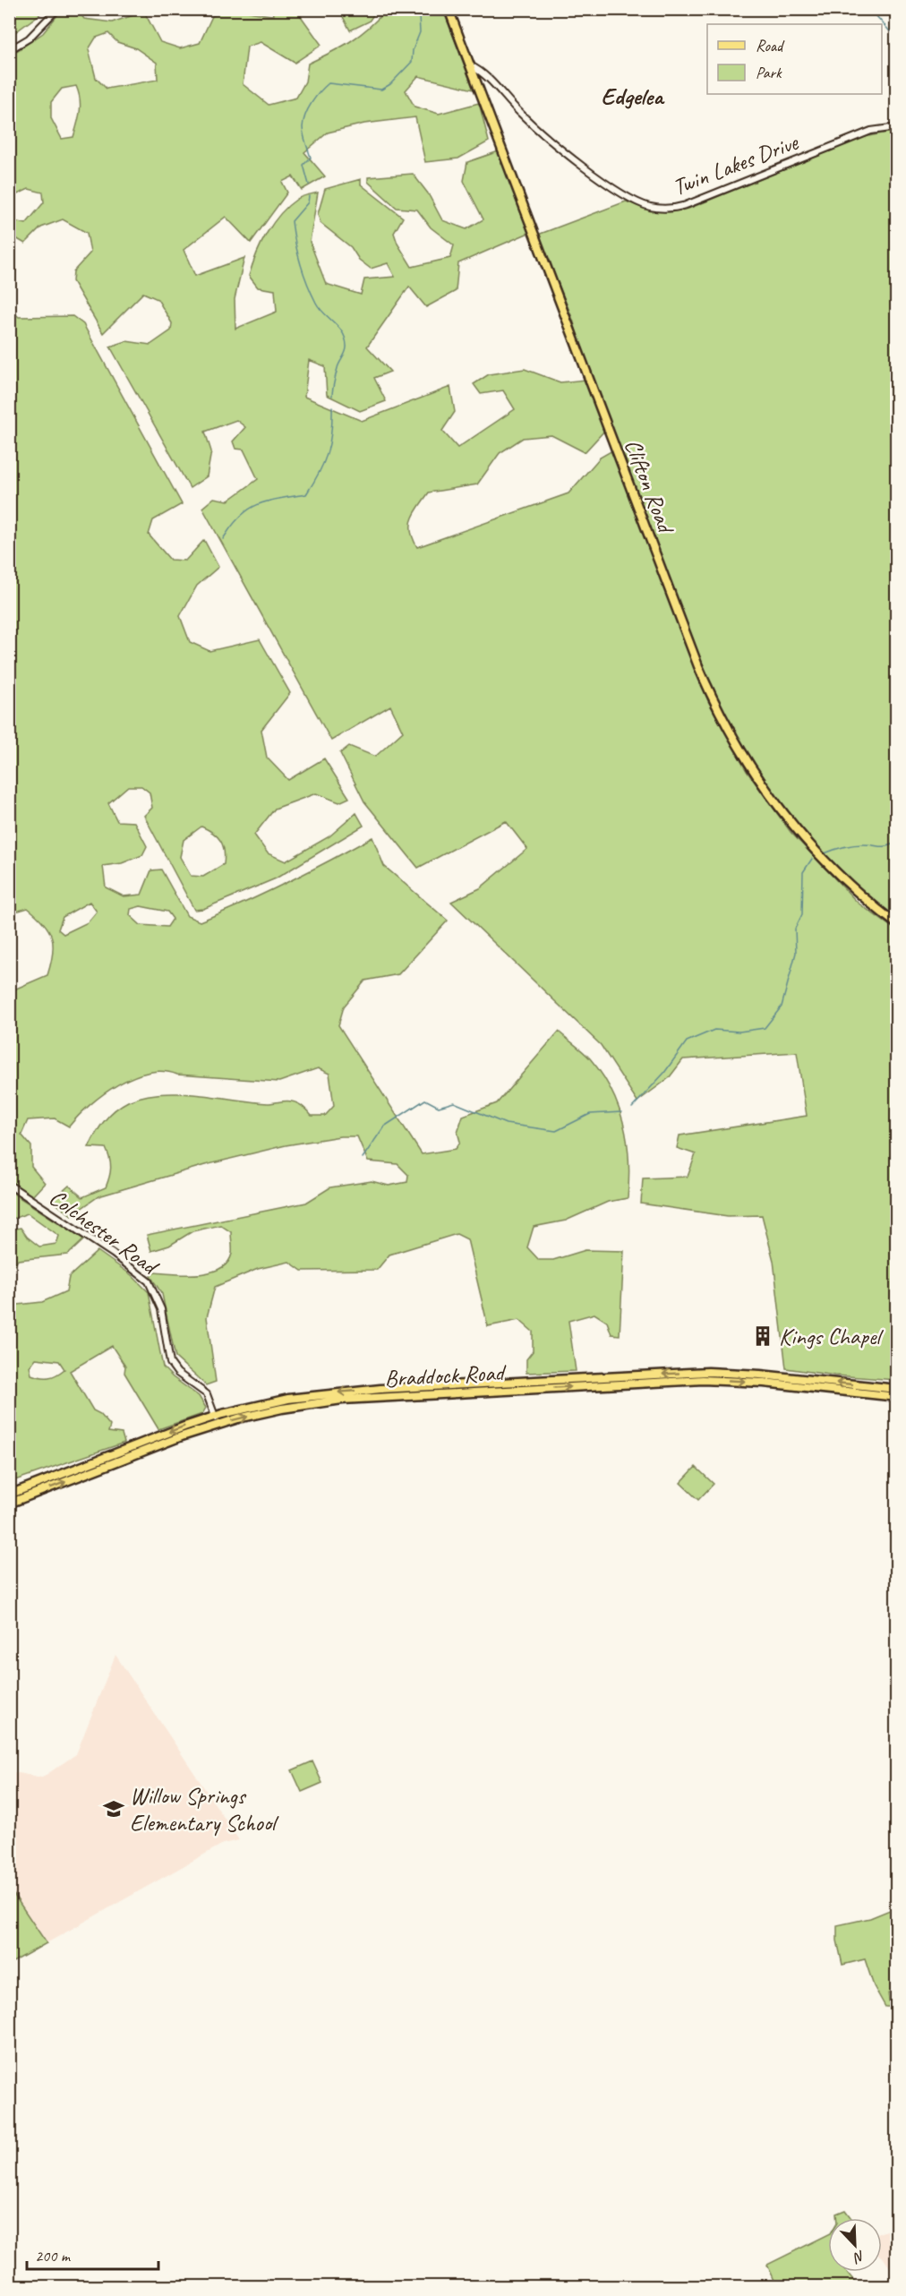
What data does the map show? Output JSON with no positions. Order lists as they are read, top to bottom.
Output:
{
  "streets": {
    "main road": ["Clifton Road", "Braddock Road"],
    "street": ["Twin Lakes Drive", "Colchester Road"]
  },
  "crossings": [
    ["Twin Lakes Drive", "Clifton Road"],
    ["Colchester Road", "Braddock Road"]
  ],
  "districts": ["Edgelea"],
  "places": {
    "building": ["Kings Chapel"],
    "school or university": ["Willow Springs Elementary School"]
  },
  "legend": ["Road", "Park"],
  "scale_bar": "200 m",
  "north": "bottom right"
}
